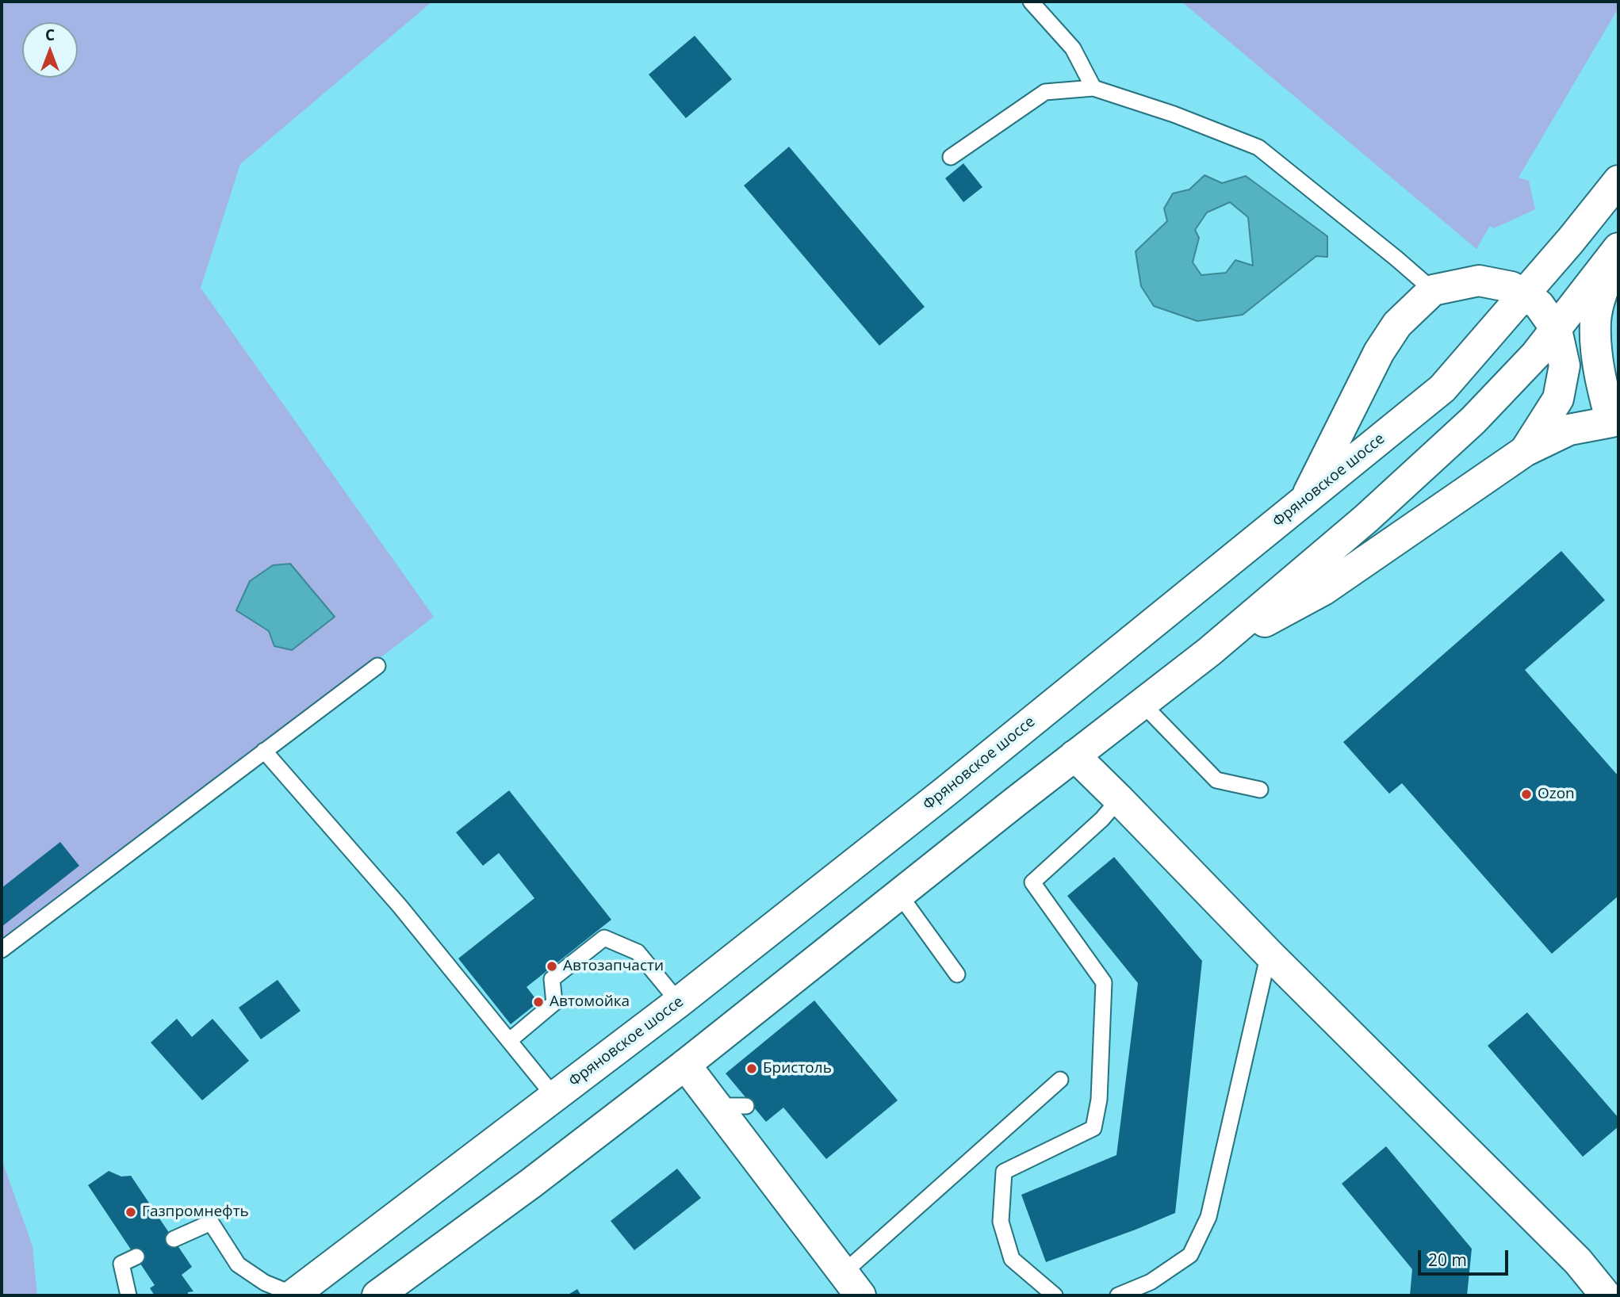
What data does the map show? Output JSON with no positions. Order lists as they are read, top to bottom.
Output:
{
  "streets": {
    "main road": ["Фряновское шоссе"]
  },
  "places": [
    "Ozon",
    "Автозапчасти",
    "Автомойка",
    "Бристоль",
    "Газпромнефть"
  ],
  "scale_bar": "20 m",
  "north": "top"
}
